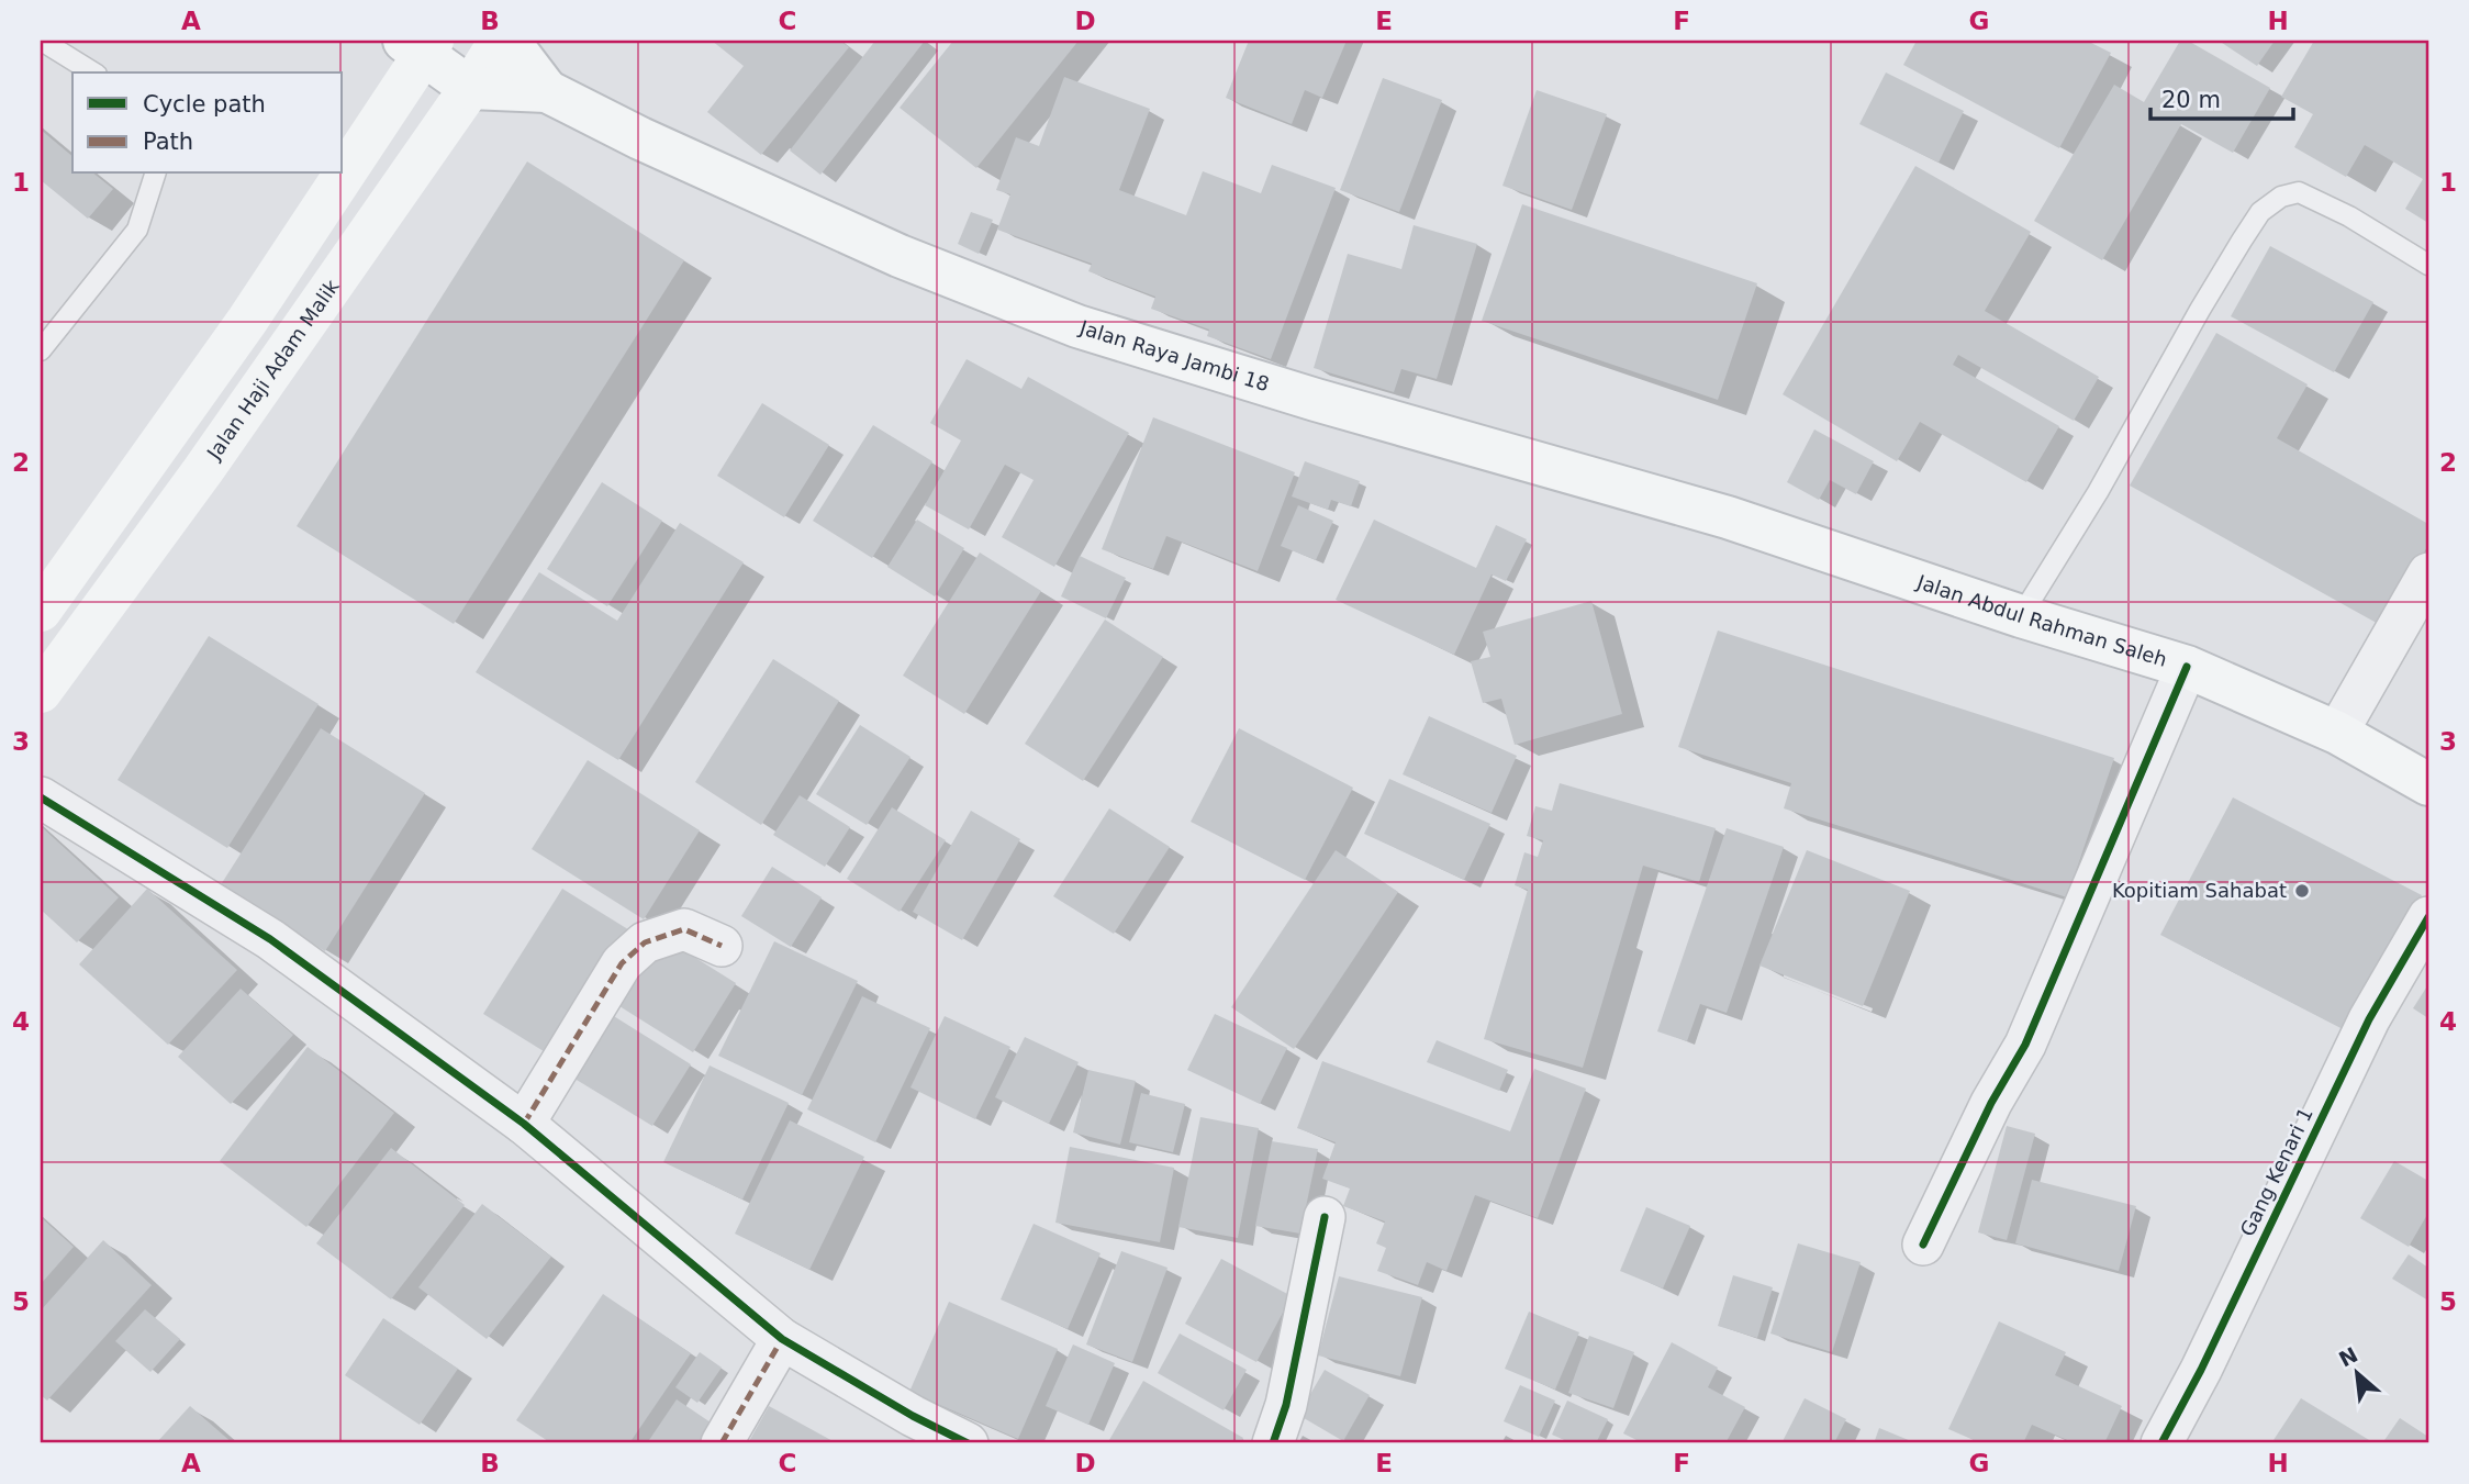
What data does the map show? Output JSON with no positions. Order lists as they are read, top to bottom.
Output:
{
  "streets": {
    "main road": ["Jalan Raya Jambi 18", "Jalan Haji Adam Malik", "Jalan Abdul Rahman Saleh"],
    "street": ["Gang Kenari 1"]
  },
  "crossings": [
    ["Jalan Raya Jambi 18", "Jalan Abdul Rahman Saleh"]
  ],
  "places": ["Kopitiam Sahabat"],
  "legend": ["Cycle path", "Path"],
  "scale_bar": "20 m",
  "north": "top left",
  "grid": {
    "columns": [
      "A",
      "B",
      "C",
      "D",
      "E",
      "F",
      "G",
      "H"
    ],
    "rows": [
      "1",
      "2",
      "3",
      "4",
      "5"
    ]
  }
}
